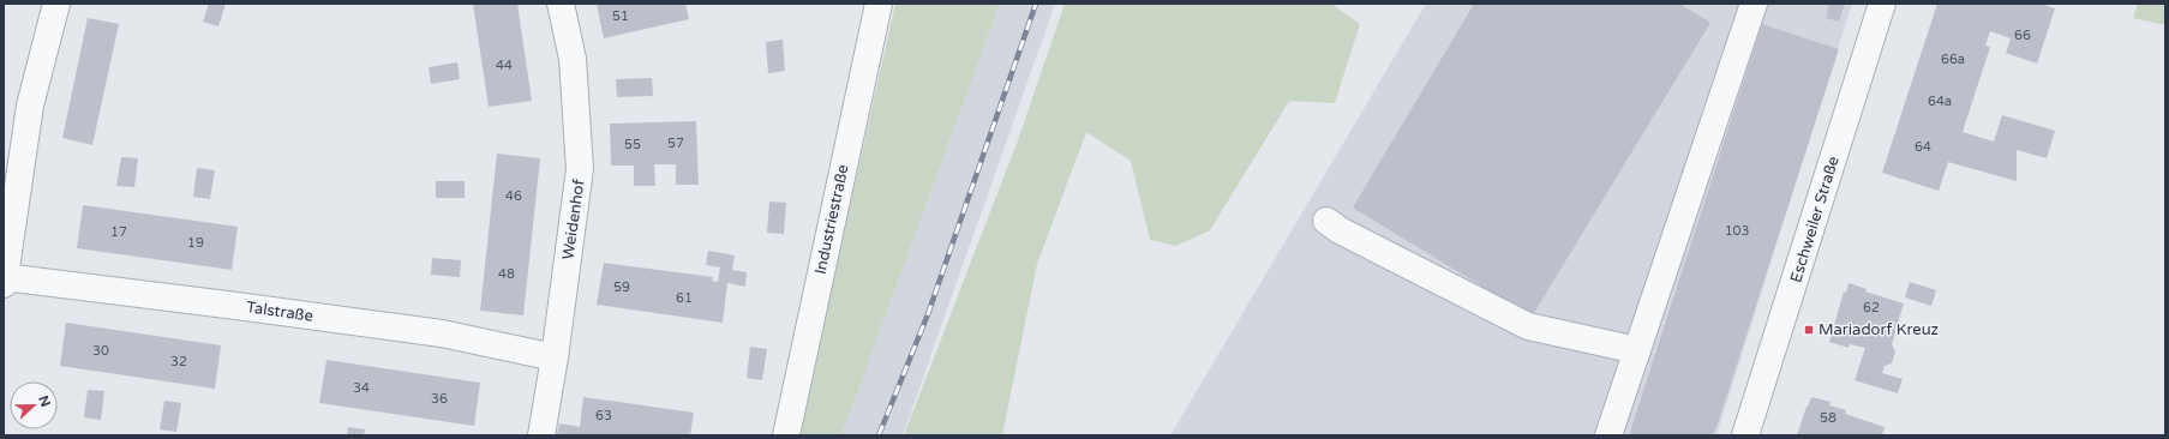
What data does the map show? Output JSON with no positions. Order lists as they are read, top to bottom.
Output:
{
  "streets": {
    "street": [
      "Weidenhof",
      "Industriestraße",
      "Eschweiler Straße",
      "Talstraße"
    ]
  },
  "crossings": [
    ["Weidenhof", "Talstraße"]
  ],
  "places": {
    "transit": ["Mariadorf Kreuz"]
  },
  "house_numbers": [
    "51",
    "66",
    "66a",
    "44",
    "64a",
    "57",
    "55",
    "64",
    "46",
    "103",
    "17",
    "19",
    "48",
    "59",
    "61",
    "62",
    "30",
    "32",
    "34",
    "36",
    "63",
    "58"
  ],
  "north": "right"
}
